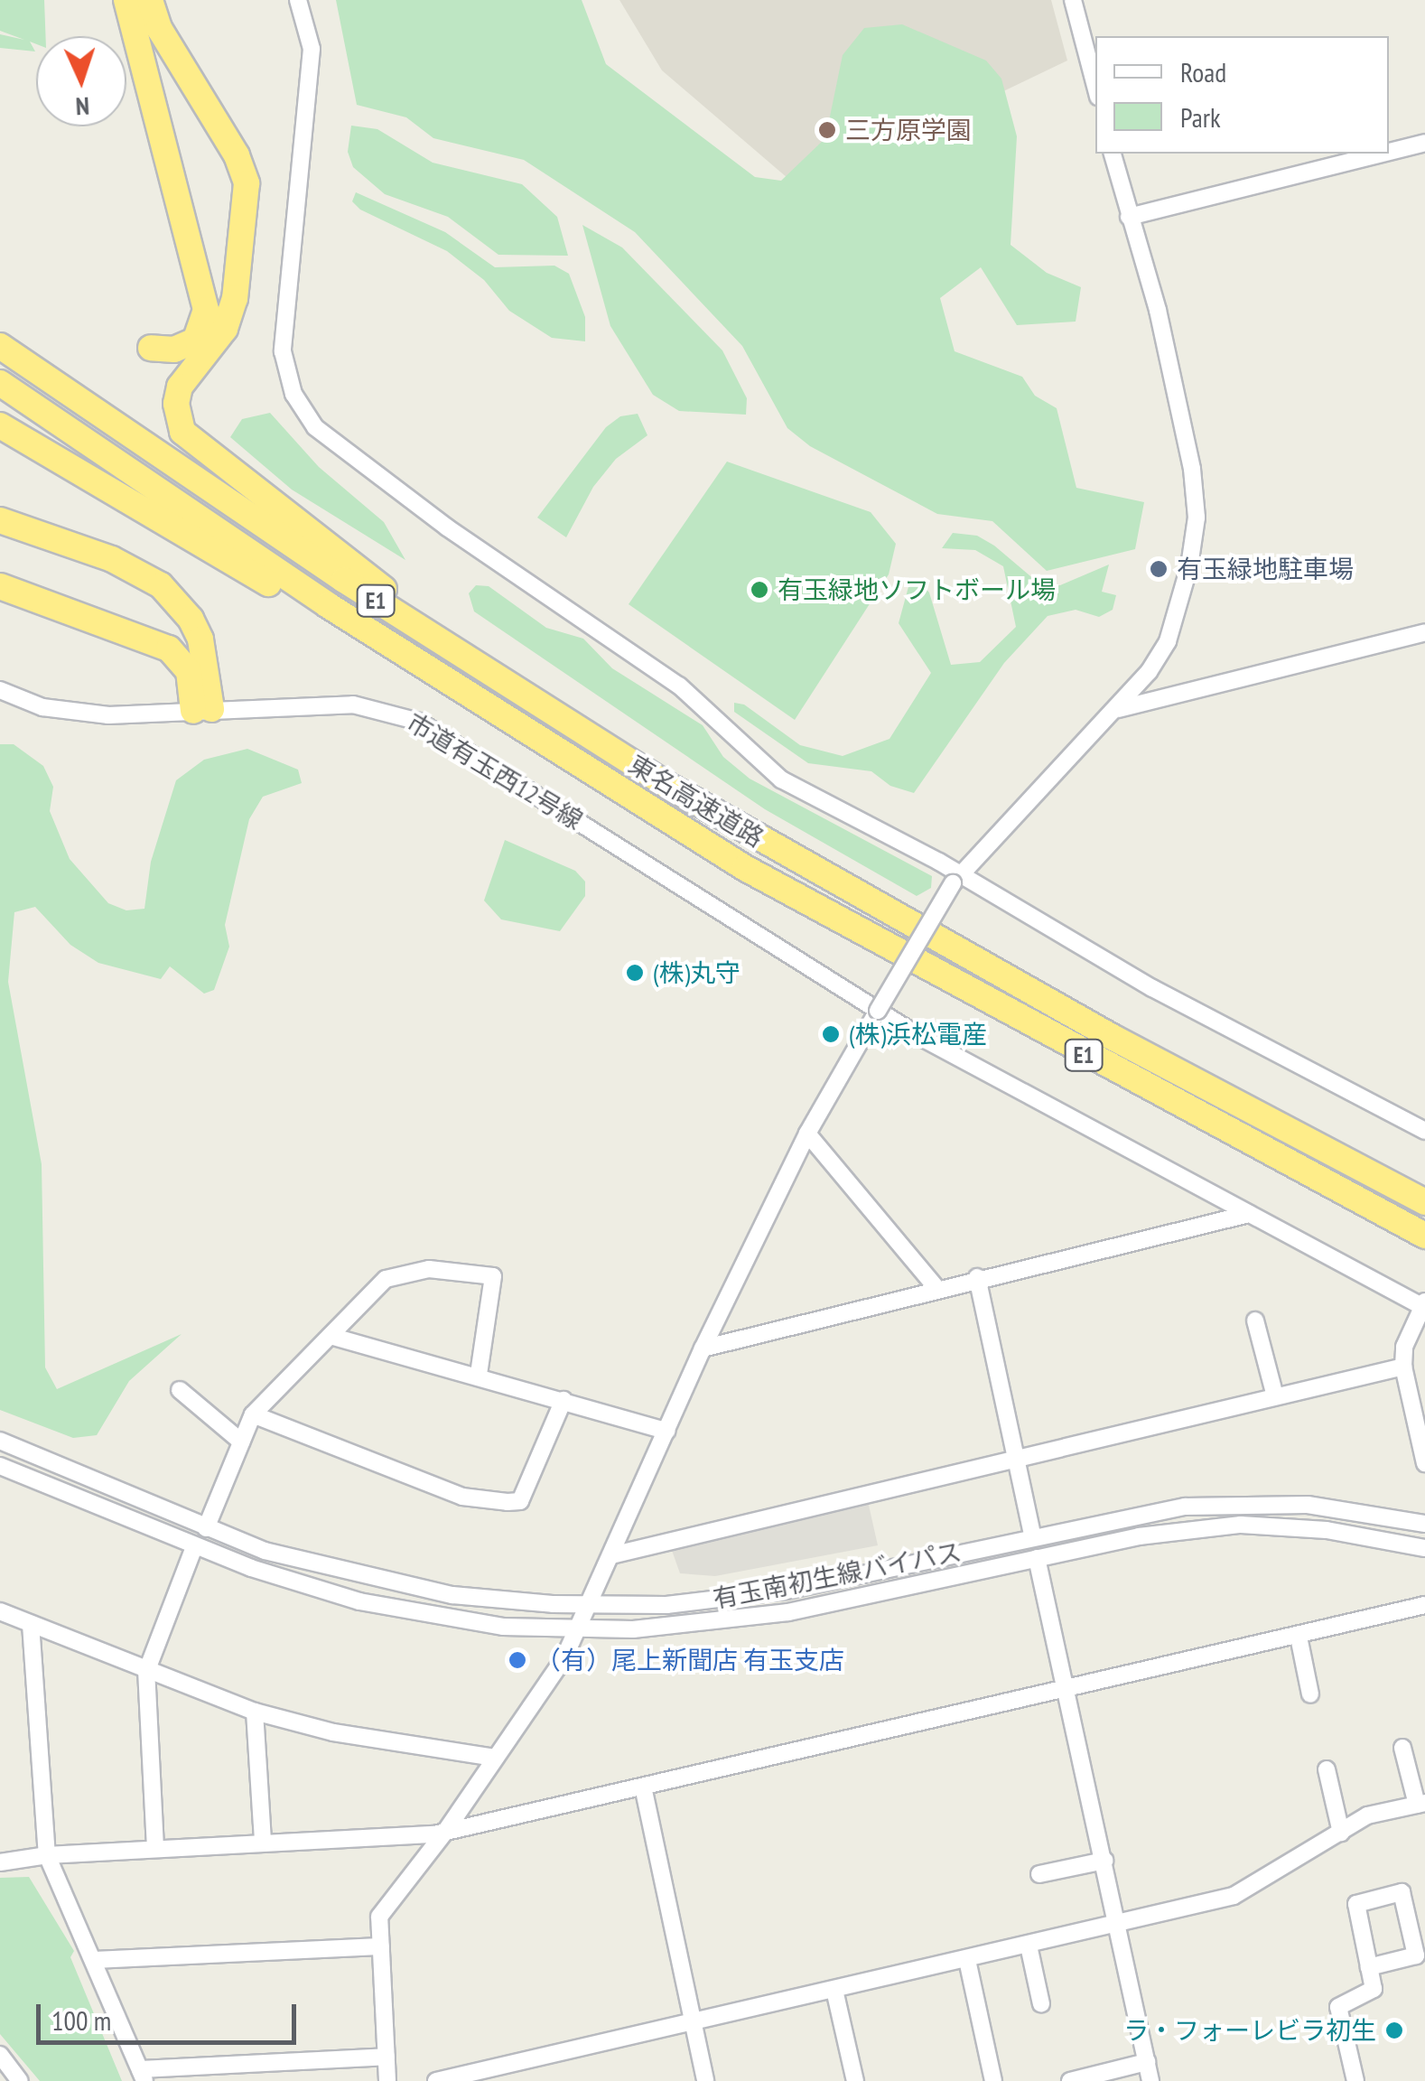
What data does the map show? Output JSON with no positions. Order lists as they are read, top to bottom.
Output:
{
  "streets": {
    "highway": ["E1", "東名高速道路"],
    "street": ["市道有玉西12号線", "有玉南初生線バイパス"]
  },
  "places": [
    "三方原学園",
    "有玉緑地駐車場",
    "有玉緑地ソフトボール場",
    "(株)丸守",
    "(株)浜松電産",
    "（有）尾上新聞店 有玉支店",
    "ラ・フォーレビラ初生"
  ],
  "legend": ["Road", "Park"],
  "scale_bar": "100 m",
  "north": "bottom"
}
